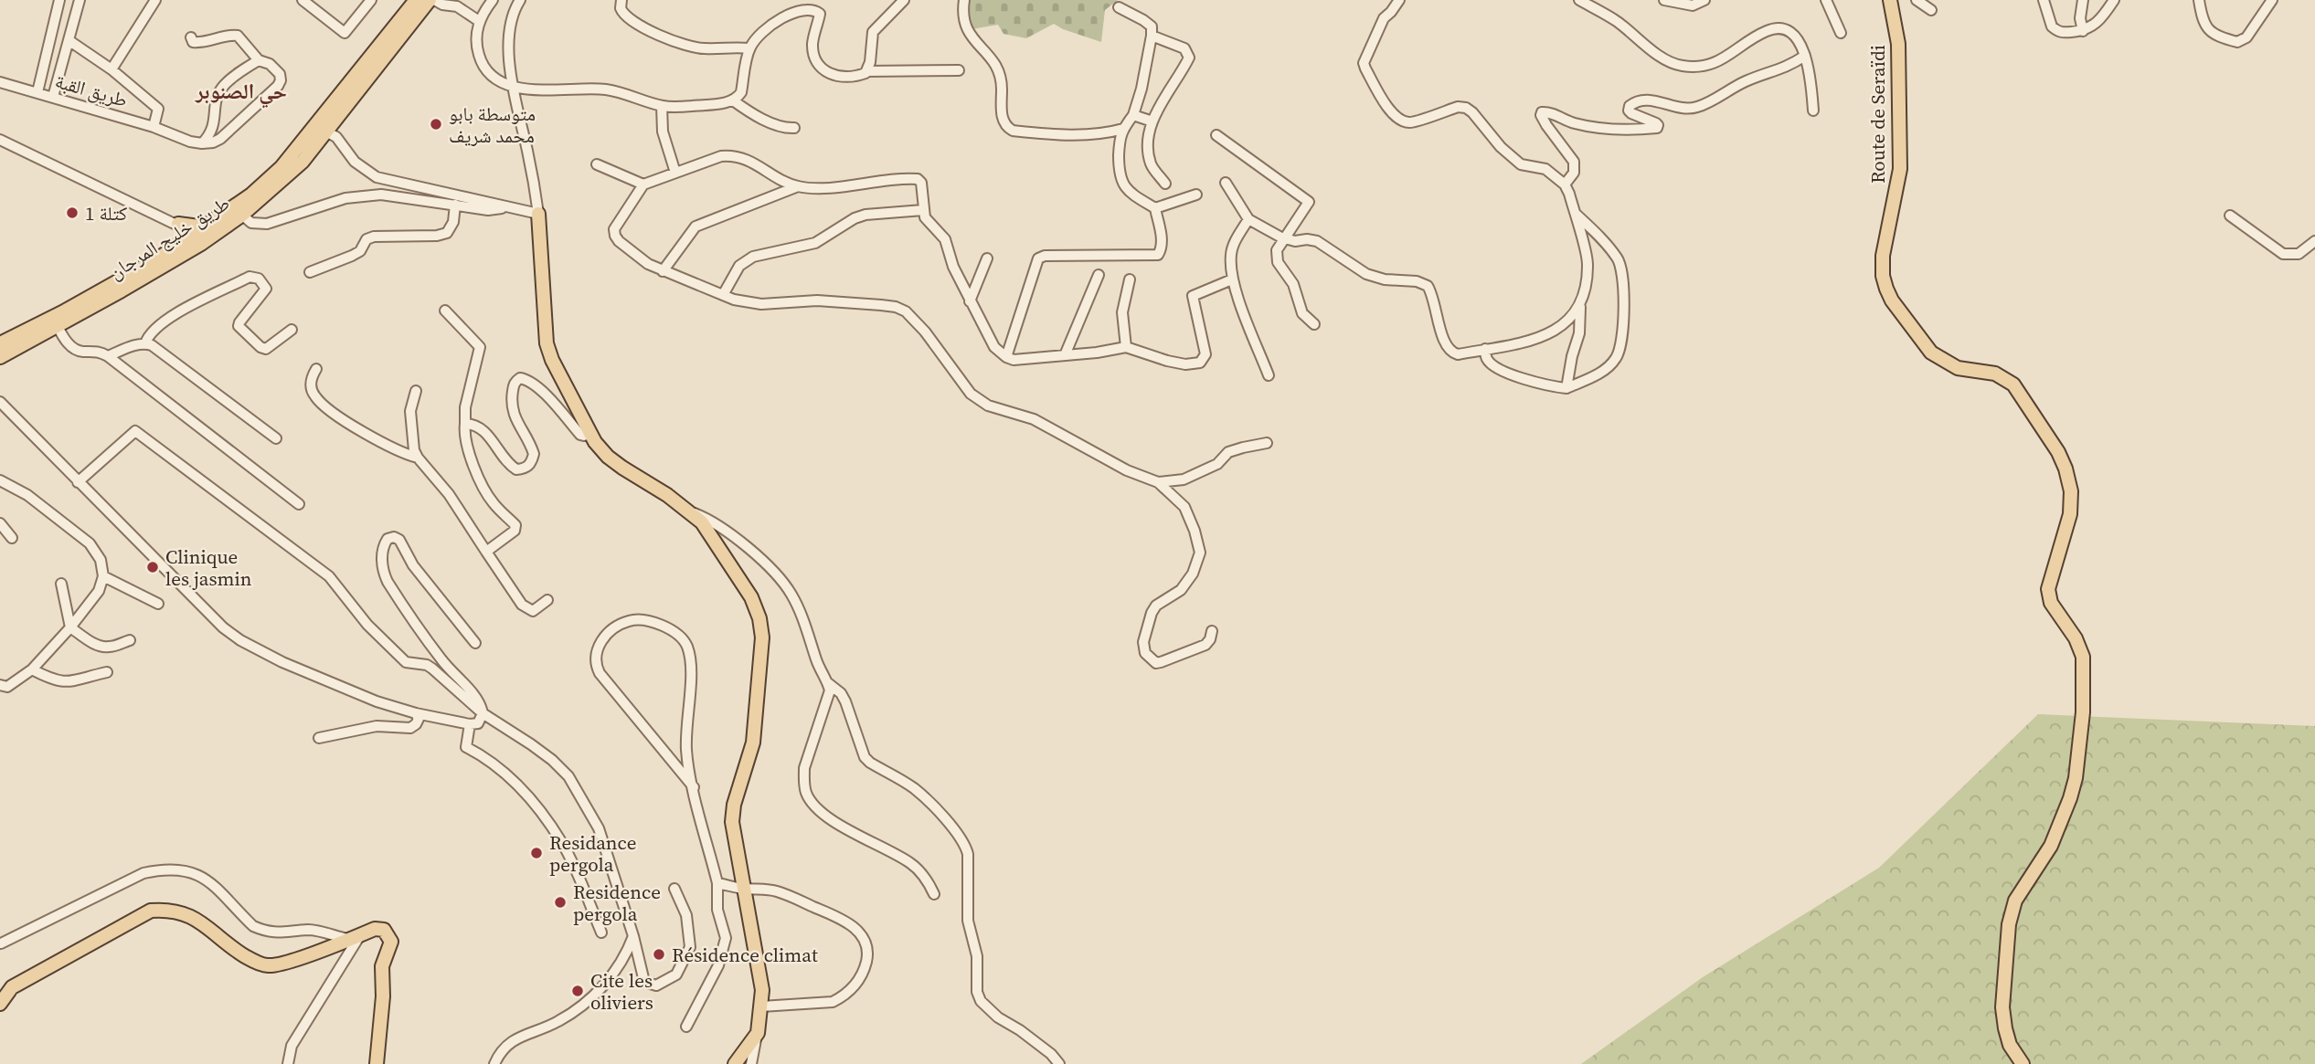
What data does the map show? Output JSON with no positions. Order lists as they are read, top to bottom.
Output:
{
  "streets": {
    "main road": ["Route de Seraïdi", "طريق خليج المرجان"],
    "street": ["طريق القبة"]
  },
  "districts": ["حي الصنوبر"],
  "places": [
    "متوسطة بابو محمد شريف",
    "كتلة 1",
    "Clinique les jasmin",
    "Residance pergola",
    "Residence pergola",
    "Résidence climat",
    "Cite les oliviers"
  ]
}
